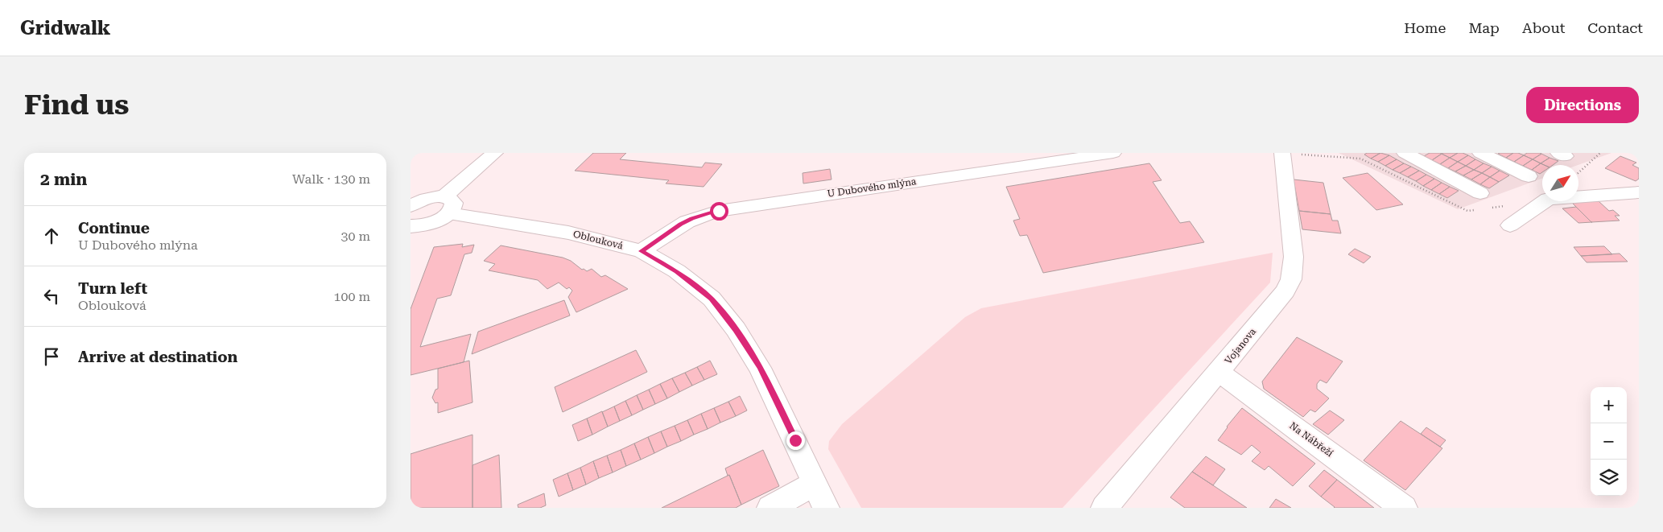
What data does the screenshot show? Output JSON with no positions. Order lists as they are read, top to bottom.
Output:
{
  "streets": {
    "street": [
      "U Dubového mlýna",
      "Oblouková",
      "Vojanova",
      "Na Nábřeží"
    ]
  },
  "crossings": [
    ["U Dubového mlýna", "Oblouková"],
    ["Vojanova", "Na Nábřeží"]
  ],
  "north": "top right",
  "page": {
    "header": "Gridwalk",
    "nav": [
      "Home",
      "Map",
      "About",
      "Contact"
    ],
    "buttons": "Directions",
    "title": "Find us",
    "heading": ["2 min", "Walk · 130 m"],
    "list": [
      ["Continue", "U Dubového mlýna", "30 m"],
      ["Turn left", "Oblouková", "100 m"],
      "Arrive at destination"
    ],
    "map_buttons": ["+", "−"]
  }
}
